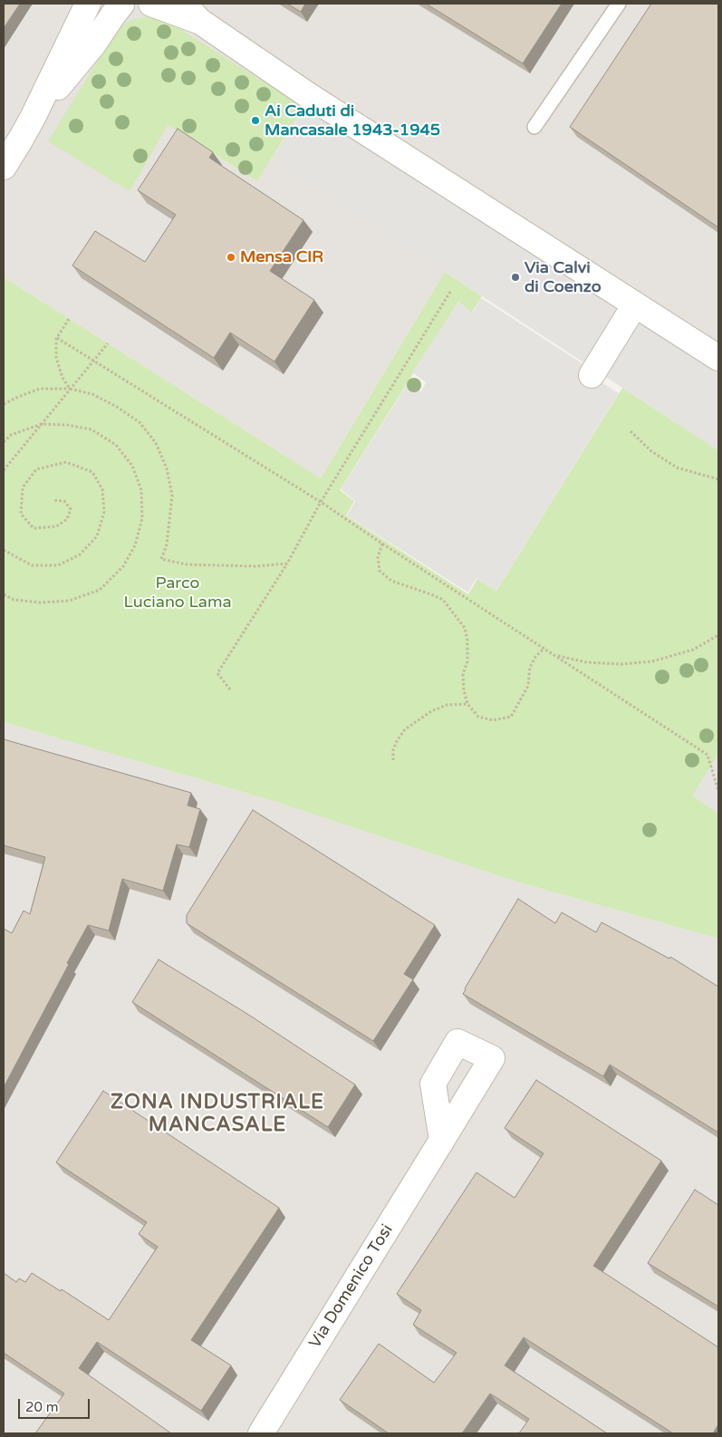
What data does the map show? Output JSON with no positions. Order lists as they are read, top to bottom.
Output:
{
  "streets": {
    "street": ["Via Domenico Tosi"]
  },
  "districts": ["ZONA INDUSTRIALE MANCASALE"],
  "parks": ["Parco Luciano Lama"],
  "places": ["Ai Caduti di Mancasale 1943-1945", "Mensa CIR", "Via Calvi di Coenzo"],
  "scale_bar": "20 m"
}
